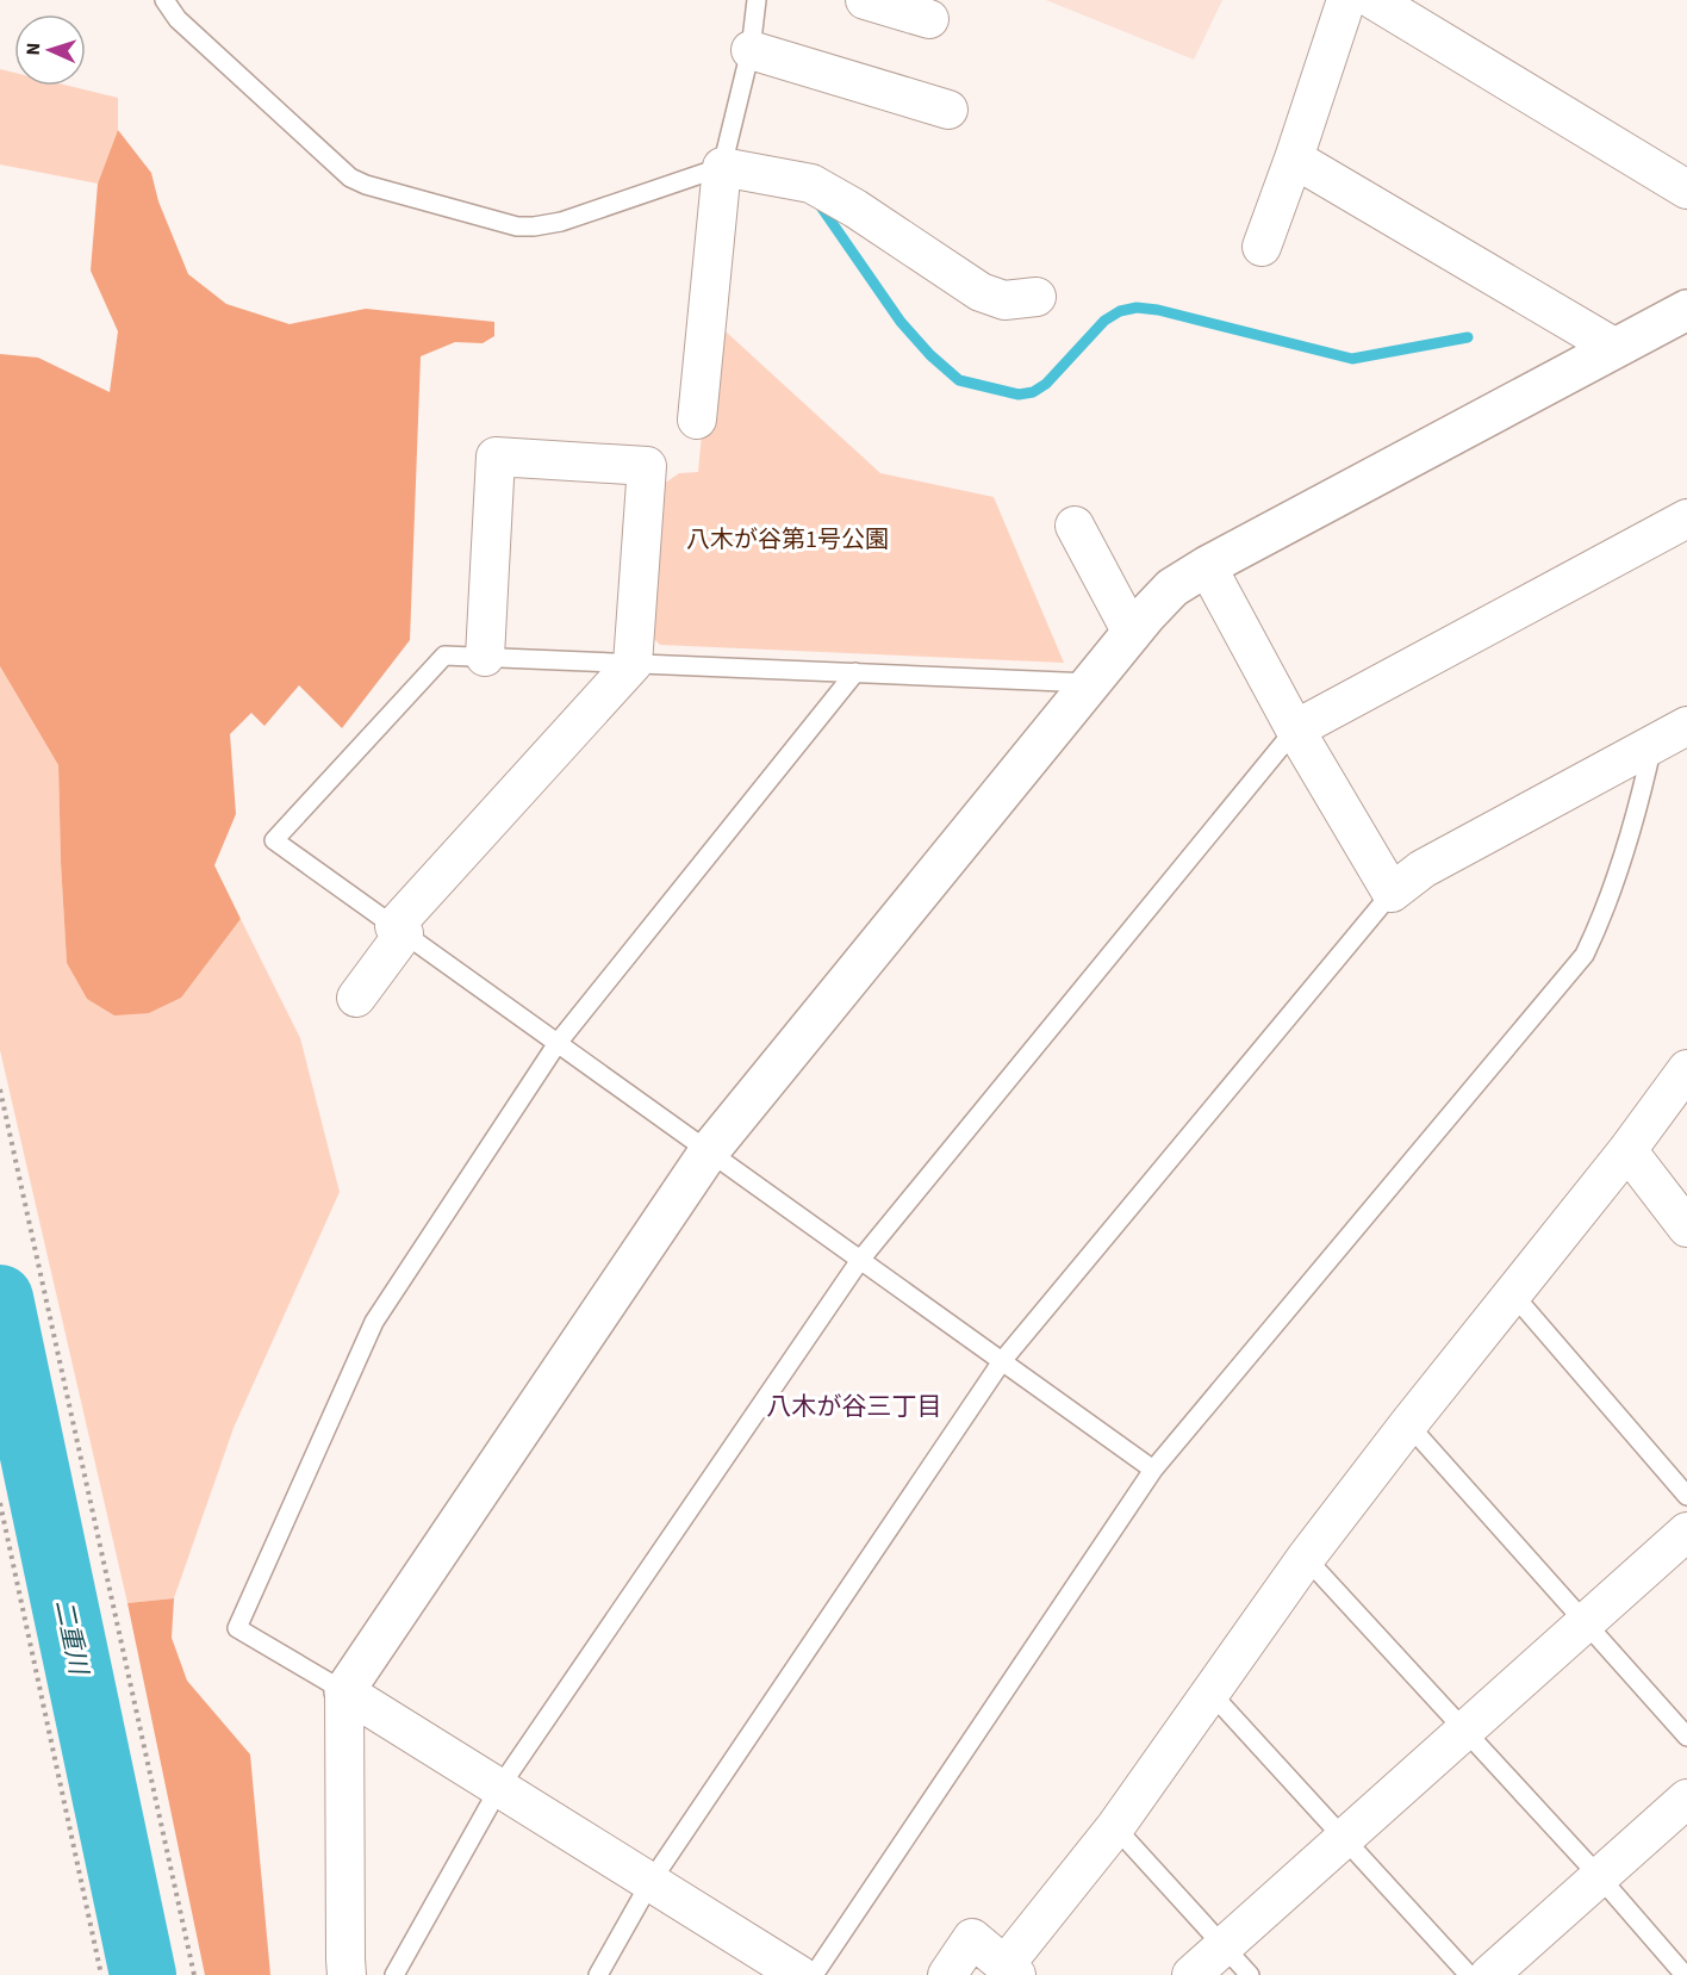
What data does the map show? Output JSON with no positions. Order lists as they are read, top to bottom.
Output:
{
  "districts": ["八木が谷三丁目"],
  "water": ["二重川"],
  "parks": ["八木が谷第1号公園"],
  "north": "left"
}
